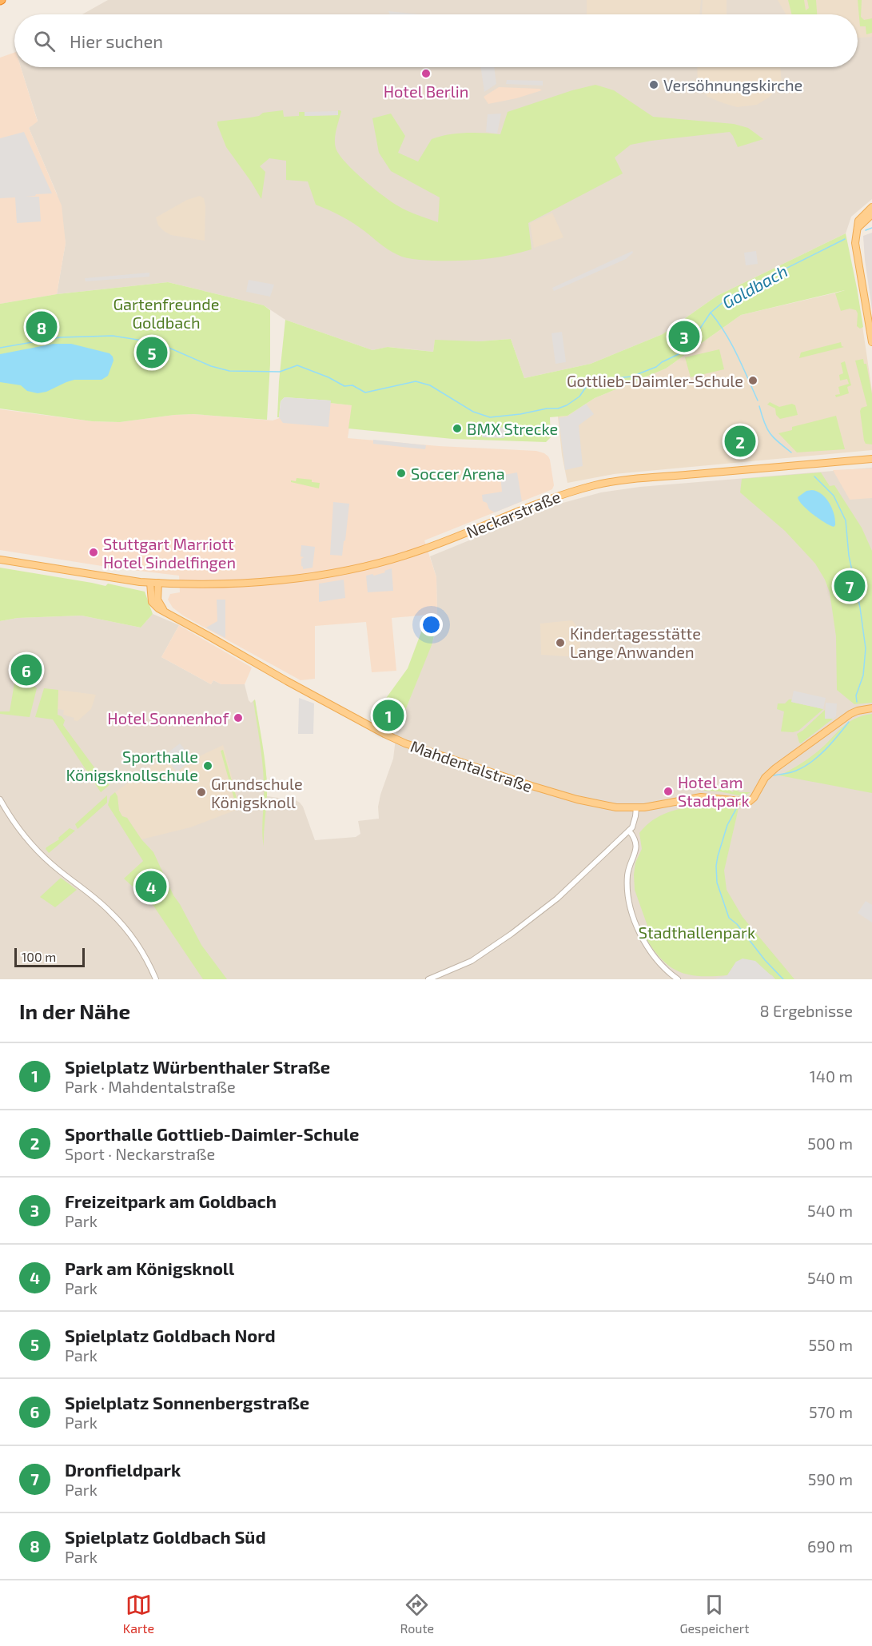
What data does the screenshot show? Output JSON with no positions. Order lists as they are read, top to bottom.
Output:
{
  "streets": {
    "main road": ["Neckarstraße", "Mahdentalstraße"]
  },
  "water": ["Goldbach"],
  "parks": ["Gartenfreunde Goldbach", "Stadthallenpark"],
  "places": [
    "Hotel Berlin",
    "Versöhnungskirche",
    "Gottlieb-Daimler-Schule",
    "BMX Strecke",
    "Soccer Arena",
    "Stuttgart Marriott Hotel Sindelfingen",
    "Kindertagesstätte Lange Anwanden",
    "Hotel Sonnenhof",
    "Sporthalle Königsknollschule",
    "Hotel am Stadtpark",
    "Grundschule Königsknoll"
  ],
  "scale_bar": "100 m",
  "page": {
    "search": "Hier suchen",
    "pins": [
      "8",
      "3",
      "5",
      "2",
      "7",
      "6",
      "1",
      "4"
    ],
    "scale": "100 m",
    "heading": ["In der Nähe", "8 Ergebnisse"],
    "list": [
      {
        "mark": "1",
        "name": "Spielplatz Würbenthaler Straße",
        "note": "Park · Mahdentalstraße",
        "value": "140 m"
      },
      {
        "mark": "2",
        "name": "Sporthalle Gottlieb-Daimler-Schule",
        "note": "Sport · Neckarstraße",
        "value": "500 m"
      },
      {
        "mark": "3",
        "name": "Freizeitpark am Goldbach",
        "note": "Park",
        "value": "540 m"
      },
      {
        "mark": "4",
        "name": "Park am Königsknoll",
        "note": "Park",
        "value": "540 m"
      },
      {
        "mark": "5",
        "name": "Spielplatz Goldbach Nord",
        "note": "Park",
        "value": "550 m"
      },
      {
        "mark": "6",
        "name": "Spielplatz Sonnenbergstraße",
        "note": "Park",
        "value": "570 m"
      },
      {
        "mark": "7",
        "name": "Dronfieldpark",
        "note": "Park",
        "value": "590 m"
      },
      {
        "mark": "8",
        "name": "Spielplatz Goldbach Süd",
        "note": "Park",
        "value": "690 m"
      }
    ],
    "nav": ["Karte", "Route", "Gespeichert"]
  }
}
